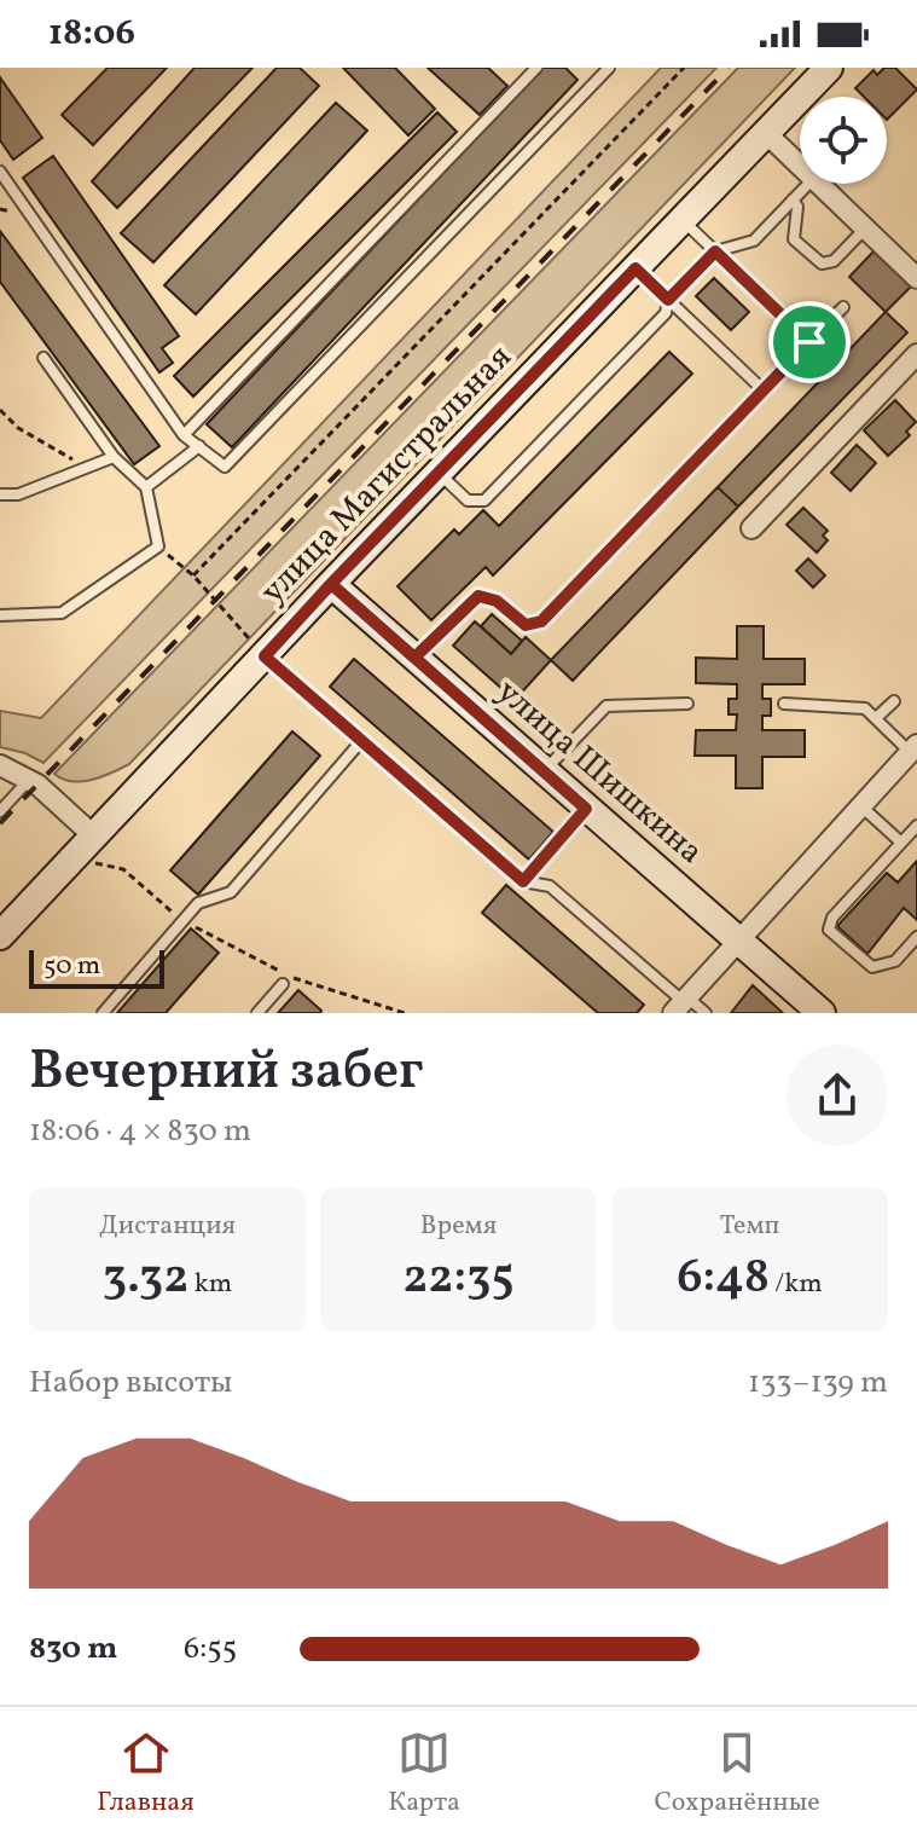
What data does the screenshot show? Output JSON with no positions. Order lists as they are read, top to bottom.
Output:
{
  "streets": {
    "main road": ["улица Магистральная", "улица Шишкина"]
  },
  "crossings": [
    ["улица Магистральная", "улица Шишкина"]
  ],
  "scale_bar": "50 m",
  "page": {
    "status": "18:06",
    "scale": "50 m",
    "heading": ["Вечерний забег", "18:06 · 4 × 830 m"],
    "stats": [
      ["Дистанция", "3.32 km"],
      ["Время", "22:35"],
      ["Темп", "6:48 /km"]
    ],
    "chart": ["Набор высоты", "133–139 m"],
    "list": [
      {
        "name": "830 m",
        "note": "6:55"
      }
    ],
    "tabs": ["Главная", "Карта", "Сохранённые"]
  }
}
